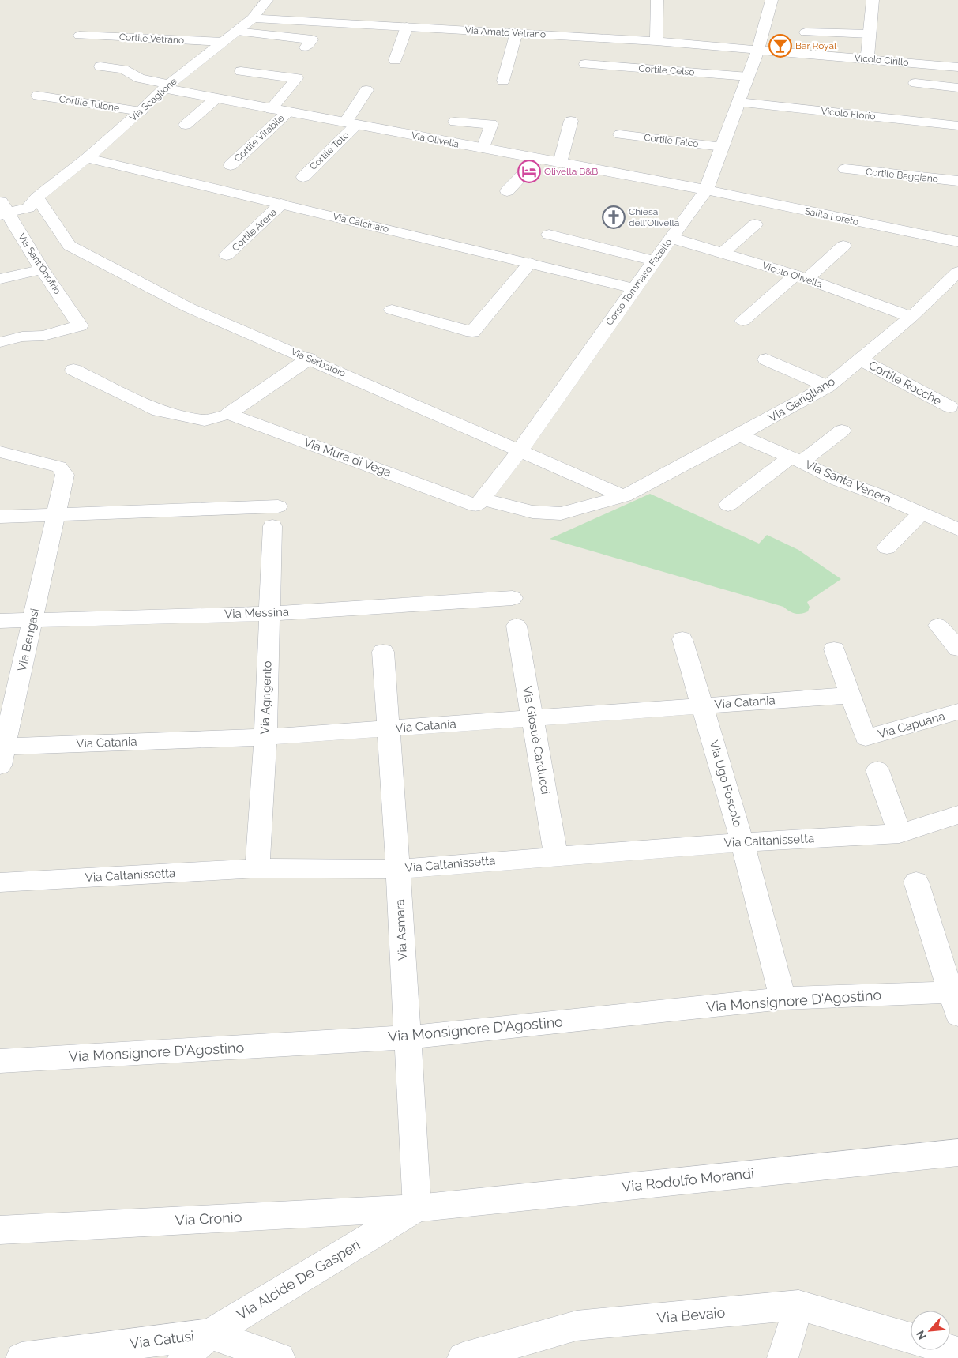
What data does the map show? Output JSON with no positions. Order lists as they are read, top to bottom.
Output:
{
  "streets": {
    "street": [
      "Via Amato Vetrano",
      "Cortile Vetrano",
      "Vicolo Cirillo",
      "Cortile Celso",
      "Via Scaglione",
      "Cortile Tulone",
      "Vicolo Florio",
      "Cortile Vitabile",
      "Via Olivelia",
      "Cortile Falco",
      "Cortile Toto",
      "Cortile Baggiano",
      "Salita Loreto",
      "Via Calcinaro",
      "Cortile Arena",
      "Via Sant'Onofrio",
      "Vicolo Olivella",
      "Corso Tommaso Fazello",
      "Via Serbatoio",
      "Cortile Rocche",
      "Via Garigliano",
      "Via Mura di Vega",
      "Via Santa Venera",
      "Via Messina",
      "Via Bengasi",
      "Via Agrigento",
      "Via Catania",
      "Via Capuana",
      "Via Giosuè Carducci",
      "Via Ugo Foscolo",
      "Via Caltanissetta",
      "Via Asmara",
      "Via Monsignore D'Agostino",
      "Via Rodolfo Morandi",
      "Via Cronio",
      "Via Alcide De Gasperi",
      "Via Bevaio",
      "Via Catusi"
    ]
  },
  "crossings": [
    ["Via Amato Vetrano", "Vicolo Cirillo"],
    ["Via Amato Vetrano", "Via Scaglione"],
    ["Via Amato Vetrano", "Corso Tommaso Fazello"],
    ["Cortile Vetrano", "Via Scaglione"],
    ["Vicolo Cirillo", "Corso Tommaso Fazello"],
    ["Cortile Celso", "Corso Tommaso Fazello"],
    ["Via Scaglione", "Cortile Tulone"],
    ["Via Scaglione", "Via Olivelia"],
    ["Via Scaglione", "Via Calcinaro"],
    ["Via Scaglione", "Via Sant'Onofrio"],
    ["Via Scaglione", "Via Serbatoio"],
    ["Vicolo Florio", "Corso Tommaso Fazello"],
    ["Cortile Vitabile", "Via Olivelia"],
    ["Via Olivelia", "Cortile Toto"],
    ["Via Olivelia", "Salita Loreto"],
    ["Via Olivelia", "Corso Tommaso Fazello"],
    ["Cortile Falco", "Corso Tommaso Fazello"],
    ["Salita Loreto", "Corso Tommaso Fazello"],
    ["Via Calcinaro", "Cortile Arena"],
    ["Via Calcinaro", "Corso Tommaso Fazello"],
    ["Vicolo Olivella", "Corso Tommaso Fazello"],
    ["Vicolo Olivella", "Via Garigliano"],
    ["Corso Tommaso Fazello", "Via Serbatoio"],
    ["Corso Tommaso Fazello", "Via Mura di Vega"],
    ["Via Serbatoio", "Via Garigliano"],
    ["Via Serbatoio", "Via Mura di Vega"],
    ["Cortile Rocche", "Via Garigliano"],
    ["Via Garigliano", "Via Mura di Vega"],
    ["Via Garigliano", "Via Santa Venera"],
    ["Via Messina", "Via Bengasi"],
    ["Via Messina", "Via Agrigento"],
    ["Via Bengasi", "Via Agrigento"],
    ["Via Bengasi", "Via Catania"],
    ["Via Agrigento", "Via Catania"],
    ["Via Agrigento", "Via Caltanissetta"],
    ["Via Catania", "Via Capuana"],
    ["Via Catania", "Via Giosuè Carducci"],
    ["Via Catania", "Via Ugo Foscolo"],
    ["Via Catania", "Via Asmara"],
    ["Via Giosuè Carducci", "Via Caltanissetta"],
    ["Via Ugo Foscolo", "Via Caltanissetta"],
    ["Via Ugo Foscolo", "Via Monsignore D'Agostino"],
    ["Via Caltanissetta", "Via Asmara"],
    ["Via Asmara", "Via Monsignore D'Agostino"],
    ["Via Asmara", "Via Rodolfo Morandi"],
    ["Via Asmara", "Via Cronio"],
    ["Via Asmara", "Via Alcide De Gasperi"],
    ["Via Rodolfo Morandi", "Via Cronio"],
    ["Via Rodolfo Morandi", "Via Alcide De Gasperi"],
    ["Via Cronio", "Via Alcide De Gasperi"],
    ["Via Alcide De Gasperi", "Via Catusi"]
  ],
  "places": {
    "bar": ["Bar Royal"],
    "hotel": ["Olivella B&B"],
    "church": ["Chiesa dell'Olivella"]
  },
  "north": "bottom left"
}
